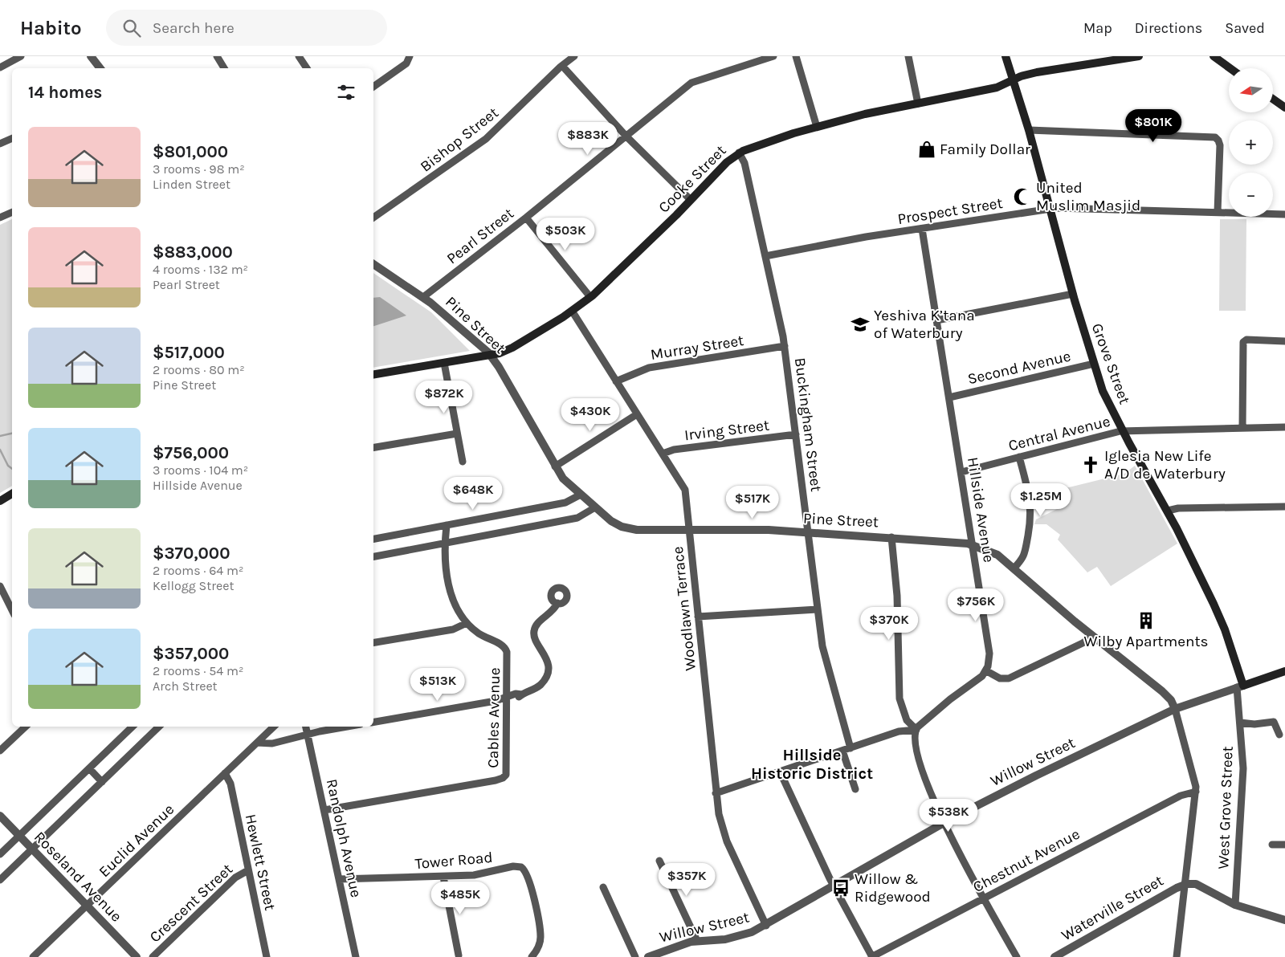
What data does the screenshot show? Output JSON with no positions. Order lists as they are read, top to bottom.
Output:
{
  "streets": {
    "main road": ["Cooke Street", "Grove Street", "Willow Street"],
    "street": [
      "Bishop Street",
      "Prospect Street",
      "Pearl Street",
      "Pine Street",
      "Murray Street",
      "Second Avenue",
      "Buckingham Street",
      "Irving Street",
      "Central Avenue",
      "Hillside Avenue",
      "Woodlawn Terrace",
      "Cables Avenue",
      "West Grove Street",
      "Randolph Avenue",
      "Euclid Avenue",
      "Tower Road",
      "Chestnut Avenue",
      "Hewlett Street",
      "Roseland Avenue",
      "Crescent Street",
      "Waterville Street"
    ]
  },
  "crossings": [
    ["Cooke Street", "Pine Street"],
    ["Cooke Street", "Grove Street"],
    ["Cooke Street", "Buckingham Street"],
    ["Cooke Street", "Woodlawn Terrace"],
    ["Prospect Street", "Grove Street"],
    ["Prospect Street", "Buckingham Street"],
    ["Prospect Street", "Hillside Avenue"],
    ["Pearl Street", "Pine Street"],
    ["Pine Street", "Buckingham Street"],
    ["Pine Street", "Hillside Avenue"],
    ["Pine Street", "Woodlawn Terrace"],
    ["Pine Street", "Willow Street"],
    ["Murray Street", "Buckingham Street"],
    ["Murray Street", "Woodlawn Terrace"],
    ["Grove Street", "Second Avenue"],
    ["Grove Street", "Central Avenue"],
    ["Grove Street", "Willow Street"],
    ["Grove Street", "West Grove Street"],
    ["Second Avenue", "Hillside Avenue"],
    ["Buckingham Street", "Irving Street"],
    ["Irving Street", "Woodlawn Terrace"],
    ["Central Avenue", "Hillside Avenue"],
    ["Woodlawn Terrace", "Willow Street"],
    ["Cables Avenue", "Randolph Avenue"],
    ["Willow Street", "West Grove Street"],
    ["Randolph Avenue", "Tower Road"],
    ["Euclid Avenue", "Hewlett Street"],
    ["Euclid Avenue", "Roseland Avenue"],
    ["Hewlett Street", "Crescent Street"]
  ],
  "districts": ["Hillside Historic District"],
  "places": {
    "shop": ["Family Dollar"],
    "mosque": ["United Muslim Masjid"],
    "school or university": ["Yeshiva K’tana of Waterbury"],
    "church": ["Iglesia New Life A/D de Waterbury"],
    "building": ["Wilby Apartments"],
    "bus stop": ["Willow & Ridgewood"]
  },
  "north": "left",
  "page": {
    "header": "Habito",
    "search": "Search here",
    "nav": ["Map", "Directions", "Saved"],
    "map_buttons": ["+", "−"],
    "heading": "14 homes",
    "price": [
      "$801K",
      "$883K",
      "$503K",
      "$872K",
      "$430K",
      "$648K",
      "$1.25M",
      "$517K",
      "$756K",
      "$370K",
      "$513K",
      "$538K",
      "$357K",
      "$485K"
    ],
    "list": [
      {
        "name": "$801,000",
        "note": "3 rooms · 98 m² · Linden Street"
      },
      {
        "name": "$883,000",
        "note": "4 rooms · 132 m² · Pearl Street"
      },
      {
        "name": "$517,000",
        "note": "2 rooms · 80 m² · Pine Street"
      },
      {
        "name": "$756,000",
        "note": "3 rooms · 104 m² · Hillside Avenue"
      },
      {
        "name": "$370,000",
        "note": "2 rooms · 64 m² · Kellogg Street"
      },
      {
        "name": "$357,000",
        "note": "2 rooms · 54 m² · Arch Street"
      }
    ]
  }
}
